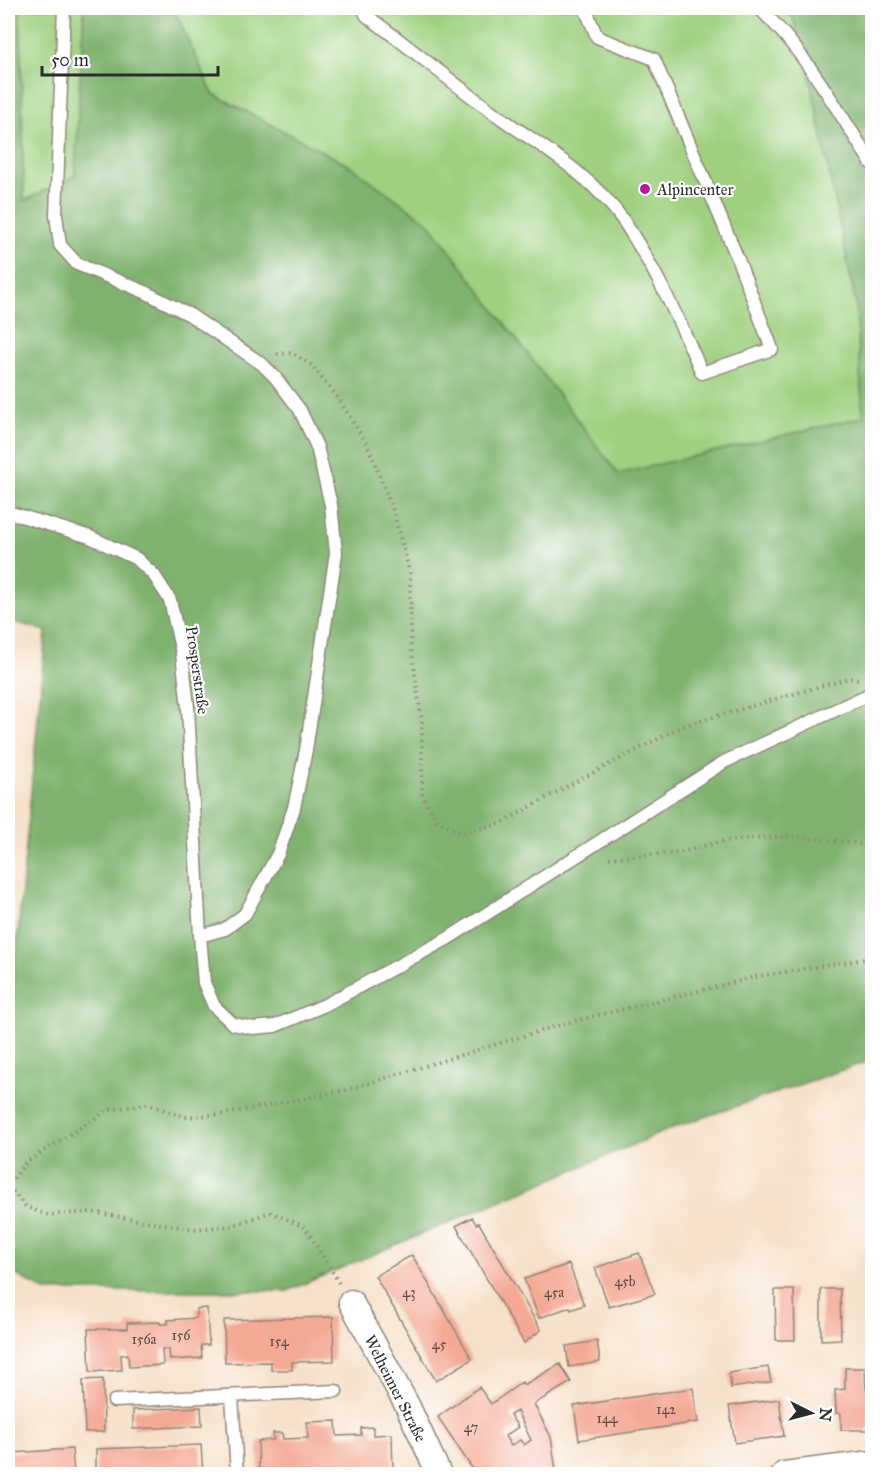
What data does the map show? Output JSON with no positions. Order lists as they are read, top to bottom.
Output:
{
  "streets": {
    "street": ["Welheimer Straße"],
    "lane": ["Prosperstraße"]
  },
  "places": ["Alpincenter"],
  "house_numbers": [
    "45b",
    "43",
    "45a",
    "156",
    "156a",
    "154",
    "45",
    "142",
    "144",
    "47"
  ],
  "scale_bar": "50 m",
  "north": "right"
}
